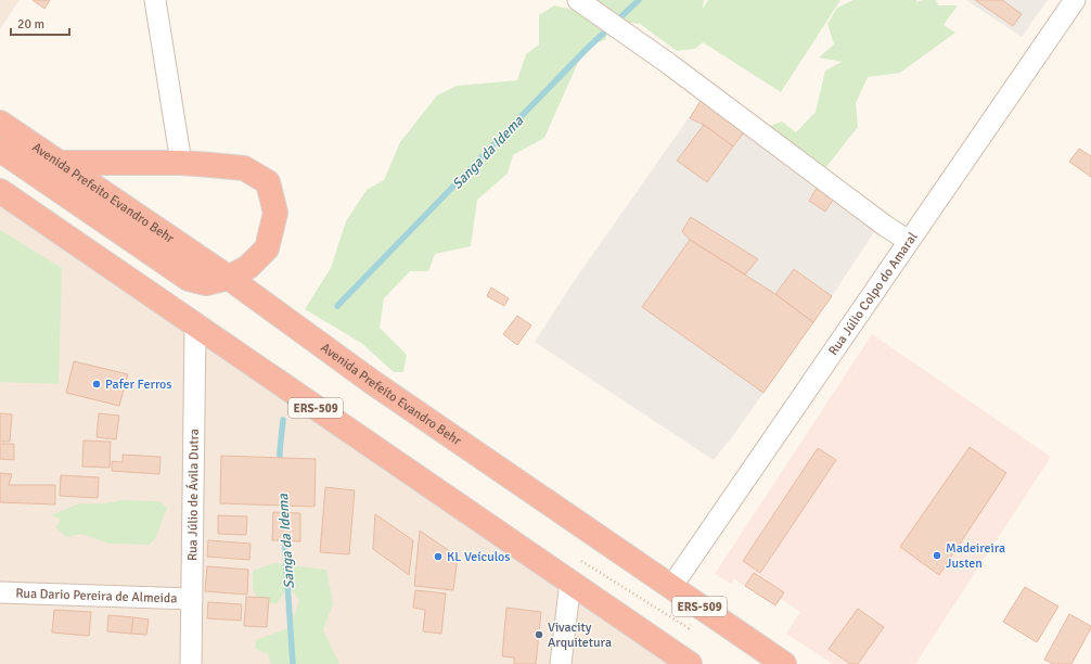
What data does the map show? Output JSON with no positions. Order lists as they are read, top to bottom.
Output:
{
  "streets": {
    "highway": ["Avenida Prefeito Evandro Behr", "ERS-509"],
    "street": ["Rua Júlio Colpo do Amaral", "Rua Júlio de Ávila Dutra", "Rua Dario Pereira de Almeida"]
  },
  "crossings": [
    ["Avenida Prefeito Evandro Behr", "Rua Júlio Colpo do Amaral"],
    ["ERS-509", "Rua Júlio de Ávila Dutra"],
    ["Rua Júlio de Ávila Dutra", "Rua Dario Pereira de Almeida"]
  ],
  "water": ["Sanga da Idema"],
  "places": [
    "Pafer Ferros",
    "Madeireira Justen",
    "KL Veículos",
    "Vivacity Arquitetura"
  ],
  "scale_bar": "20 m"
}
